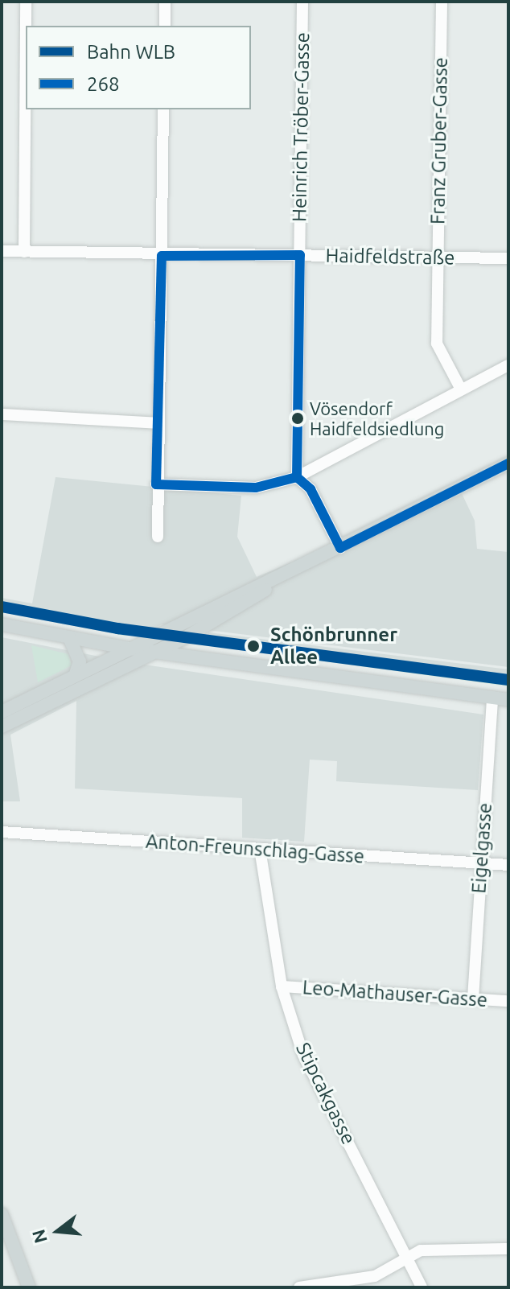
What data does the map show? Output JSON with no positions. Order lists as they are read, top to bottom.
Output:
{
  "streets": {
    "street": [
      "Heinrich Tröber-Gasse",
      "Franz Gruber-Gasse",
      "Haidfeldstraße",
      "Eigelgasse",
      "Anton-Freunschlag-Gasse",
      "Leo-Mathauser-Gasse",
      "Stipcakgasse"
    ]
  },
  "crossings": [
    ["Heinrich Tröber-Gasse", "Haidfeldstraße"],
    ["Franz Gruber-Gasse", "Haidfeldstraße"],
    ["Eigelgasse", "Anton-Freunschlag-Gasse"],
    ["Eigelgasse", "Leo-Mathauser-Gasse"],
    ["Anton-Freunschlag-Gasse", "Stipcakgasse"],
    ["Leo-Mathauser-Gasse", "Stipcakgasse"]
  ],
  "places": ["Vösendorf Haidfeldsiedlung", "Schönbrunner Allee"],
  "lines": ["transit line 268", "rail line WLB"],
  "legend": ["Bahn WLB", "268"],
  "north": "left"
}
